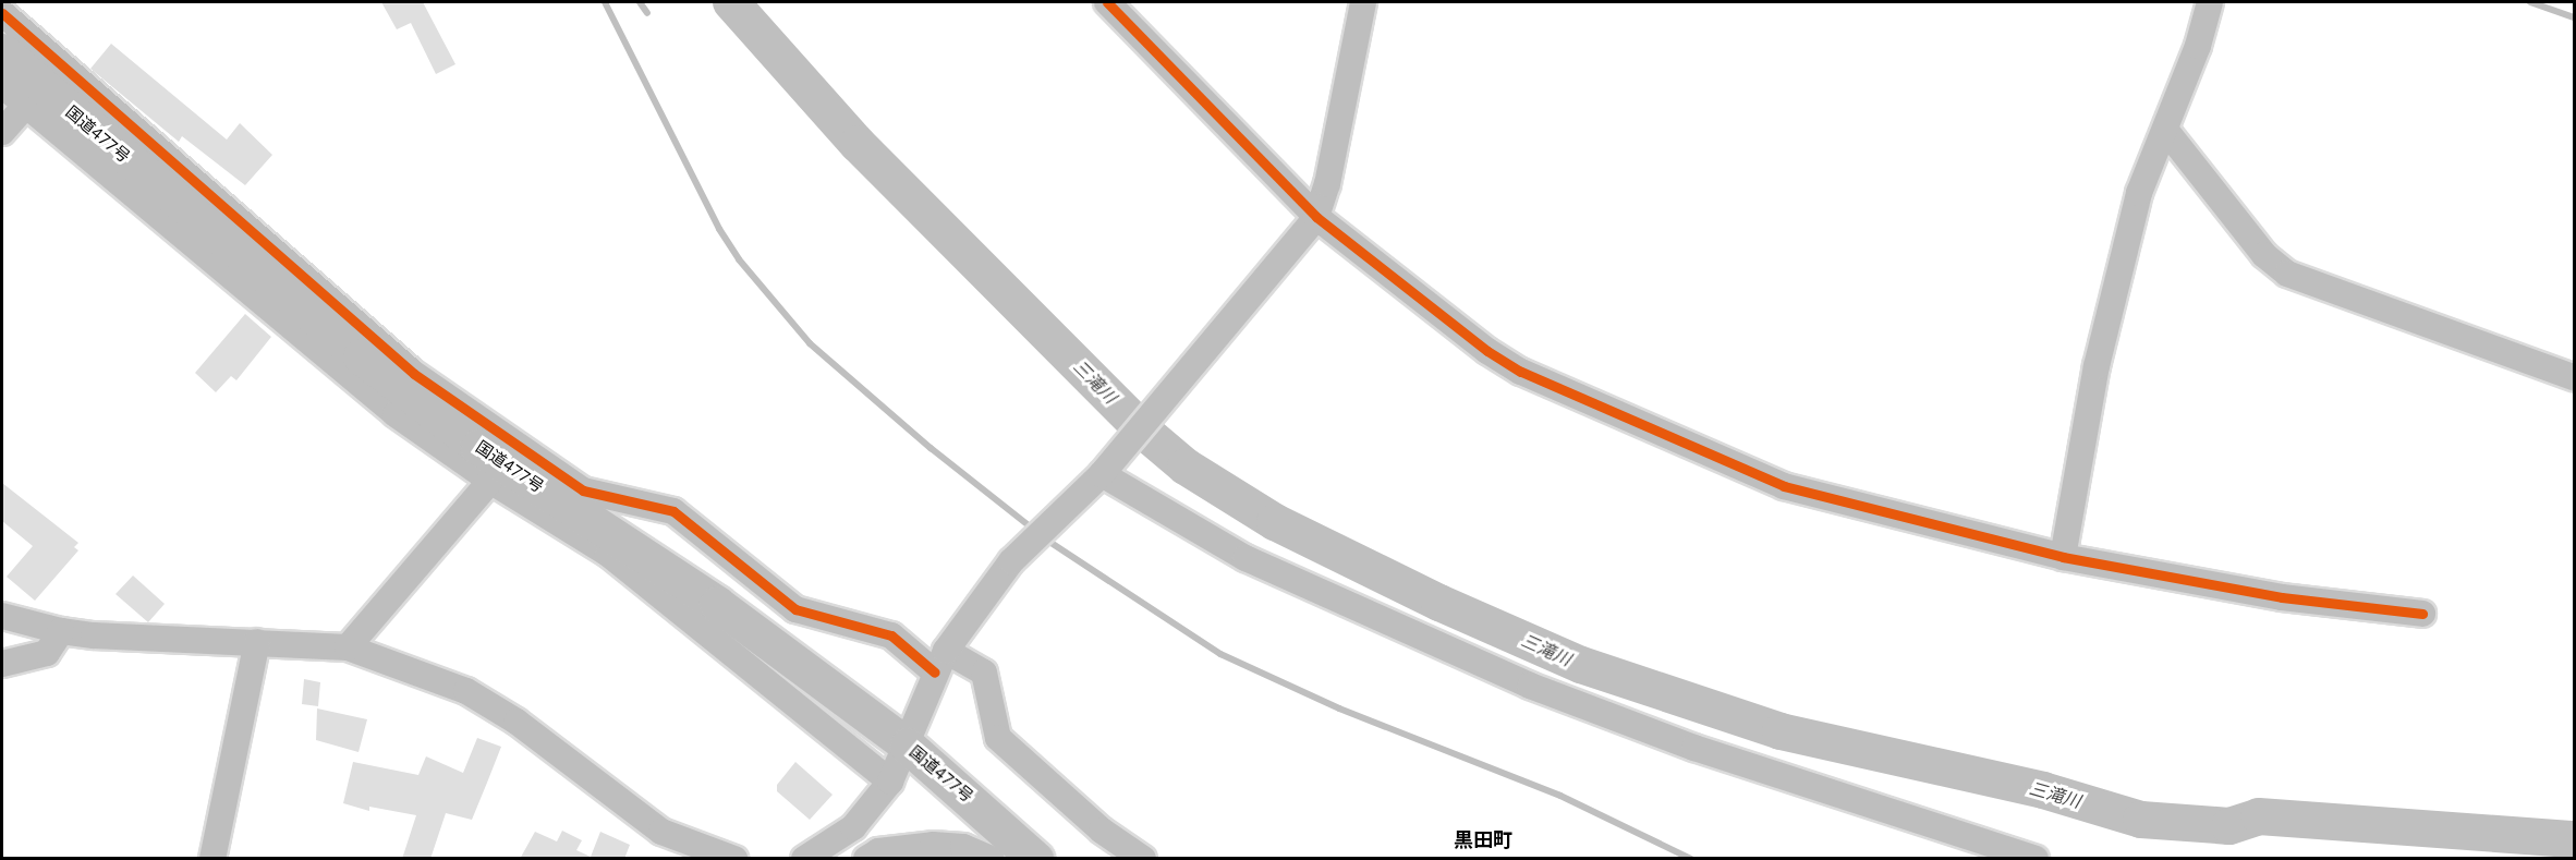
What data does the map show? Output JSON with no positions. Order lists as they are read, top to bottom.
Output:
{
  "streets": {
    "highway": ["国道477号"]
  },
  "districts": ["黒田町"],
  "water": ["三滝川"]
}
